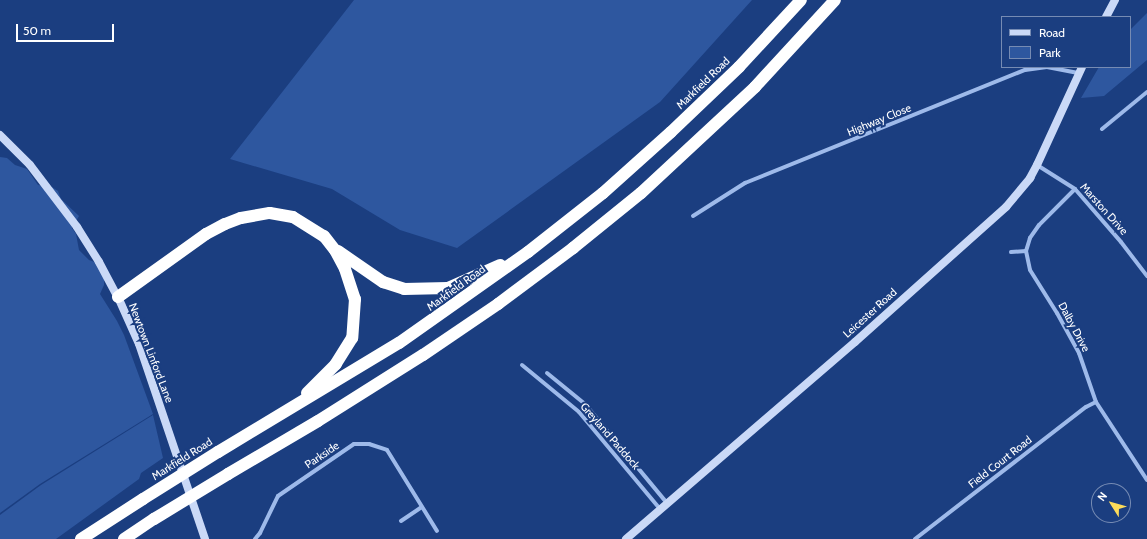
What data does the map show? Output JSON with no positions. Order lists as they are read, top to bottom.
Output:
{
  "streets": {
    "highway": ["Markfield Road"],
    "street": [
      "Highway Close",
      "Marston Drive",
      "Leicester Road",
      "Dalby Drive",
      "Newtown Linford Lane",
      "Greyland Paddock",
      "Parkside",
      "Field Court Road"
    ]
  },
  "crossings": [
    ["Highway Close", "Leicester Road"],
    ["Marston Drive", "Leicester Road"],
    ["Leicester Road", "Greyland Paddock"],
    ["Dalby Drive", "Field Court Road"]
  ],
  "legend": ["Road", "Park"],
  "scale_bar": "50 m",
  "north": "top left"
}
